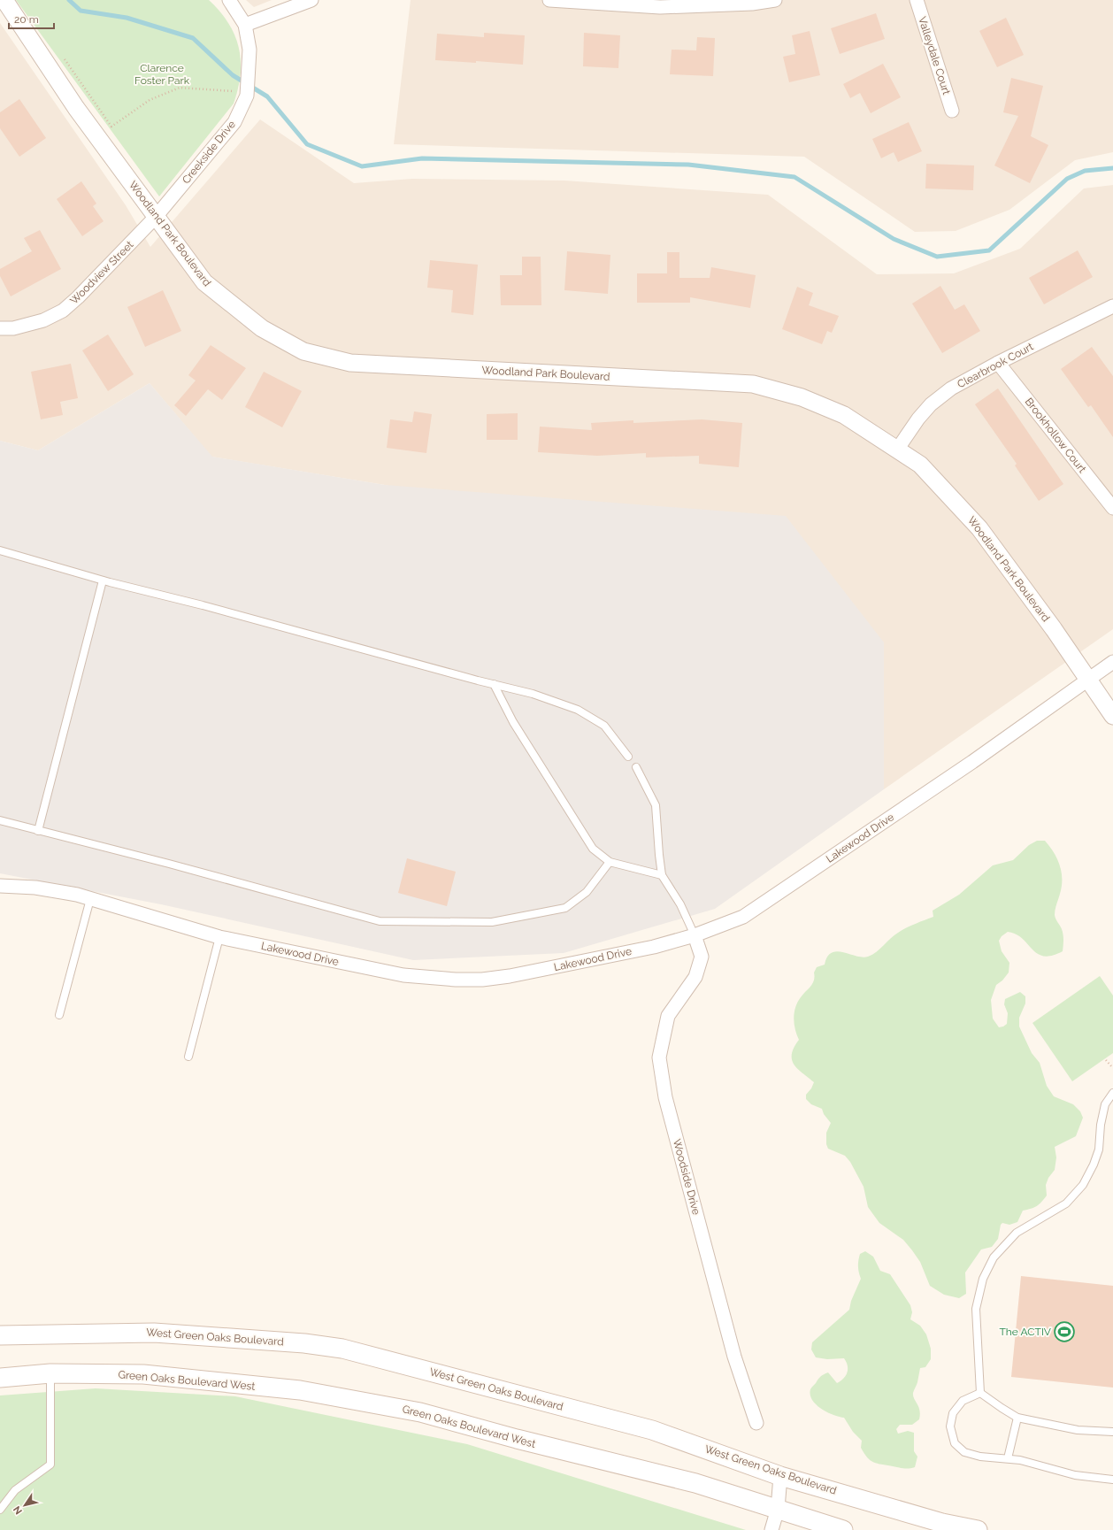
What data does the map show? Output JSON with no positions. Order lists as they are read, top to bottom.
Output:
{
  "streets": {
    "main road": ["West Green Oaks Boulevard", "Green Oaks Boulevard West"],
    "street": [
      "Valleydale Court",
      "Creekside Drive",
      "Woodland Park Boulevard",
      "Woodview Street",
      "Clearbrook Court",
      "Brookhollow Court",
      "Lakewood Drive",
      "Woodside Drive"
    ]
  },
  "crossings": [
    ["Creekside Drive", "Woodland Park Boulevard"],
    ["Creekside Drive", "Woodview Street"],
    ["Woodland Park Boulevard", "Woodview Street"],
    ["Woodland Park Boulevard", "Clearbrook Court"],
    ["Woodland Park Boulevard", "Lakewood Drive"],
    ["Clearbrook Court", "Brookhollow Court"],
    ["Lakewood Drive", "Woodside Drive"]
  ],
  "parks": ["Clarence Foster Park"],
  "places": {
    "sports": ["The ACTIV"]
  },
  "scale_bar": "20 m",
  "north": "bottom left"
}
